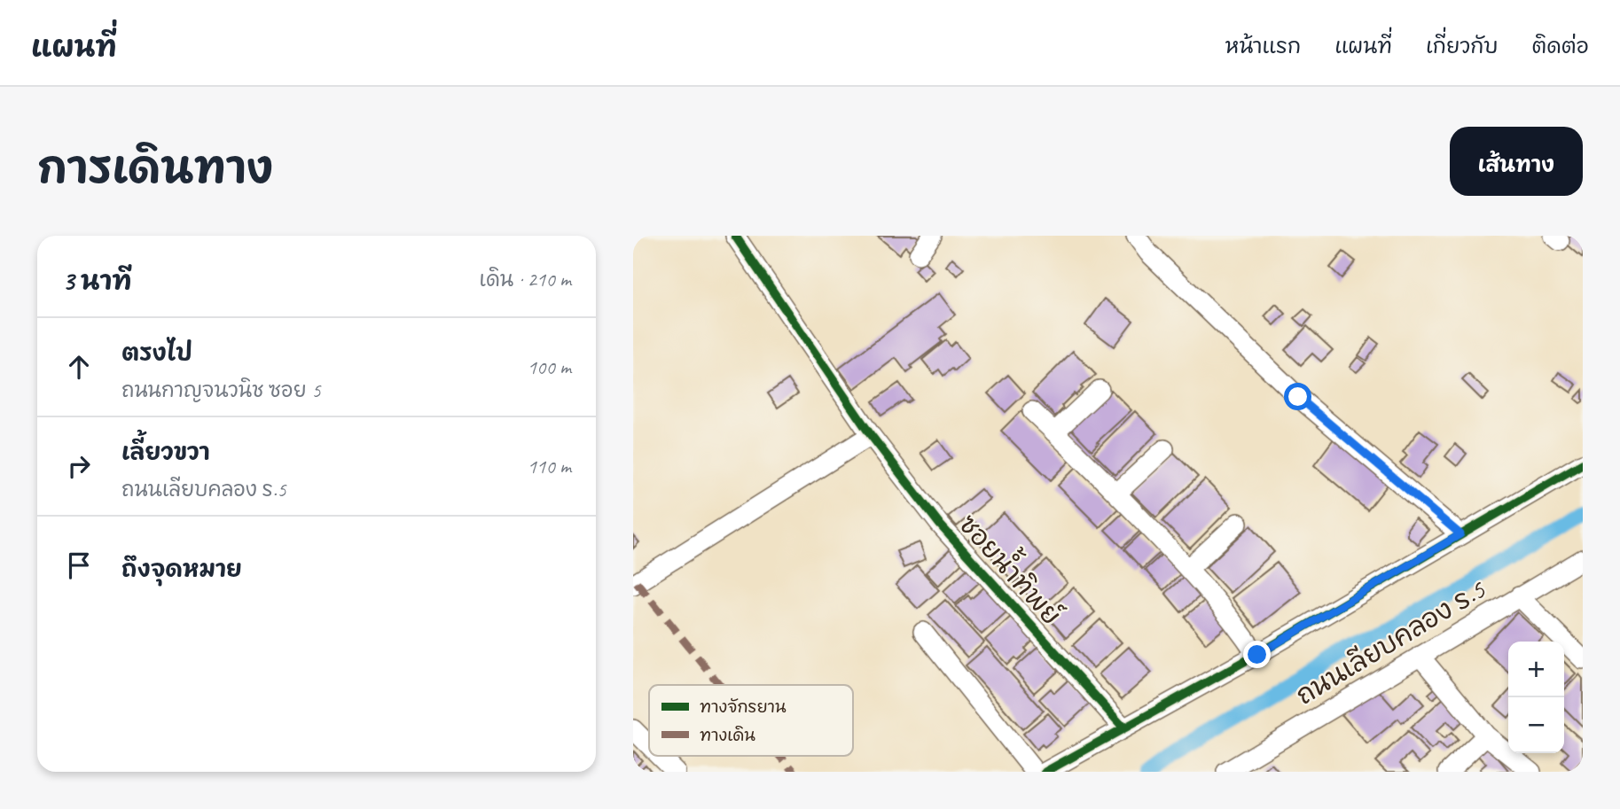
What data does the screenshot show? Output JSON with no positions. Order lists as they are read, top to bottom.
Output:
{
  "streets": {
    "street": ["ซอยน้ำทิพย์", "ถนนเลียบคลอง ร.5"]
  },
  "legend": ["ทางจักรยาน", "ทางเดิน"],
  "page": {
    "header": "แผนที่",
    "nav": [
      "หน้าแรก",
      "แผนที่",
      "เกี่ยวกับ",
      "ติดต่อ"
    ],
    "title": "การเดินทาง",
    "buttons": "เส้นทาง",
    "heading": ["3 นาที", "เดิน · 210 m"],
    "list": [
      ["ตรงไป", "ถนนกาญจนวนิช ซอย 5", "100 m"],
      ["เลี้ยวขวา", "ถนนเลียบคลอง ร.5", "110 m"],
      "ถึงจุดหมาย"
    ],
    "map_buttons": ["+", "−"]
  }
}
